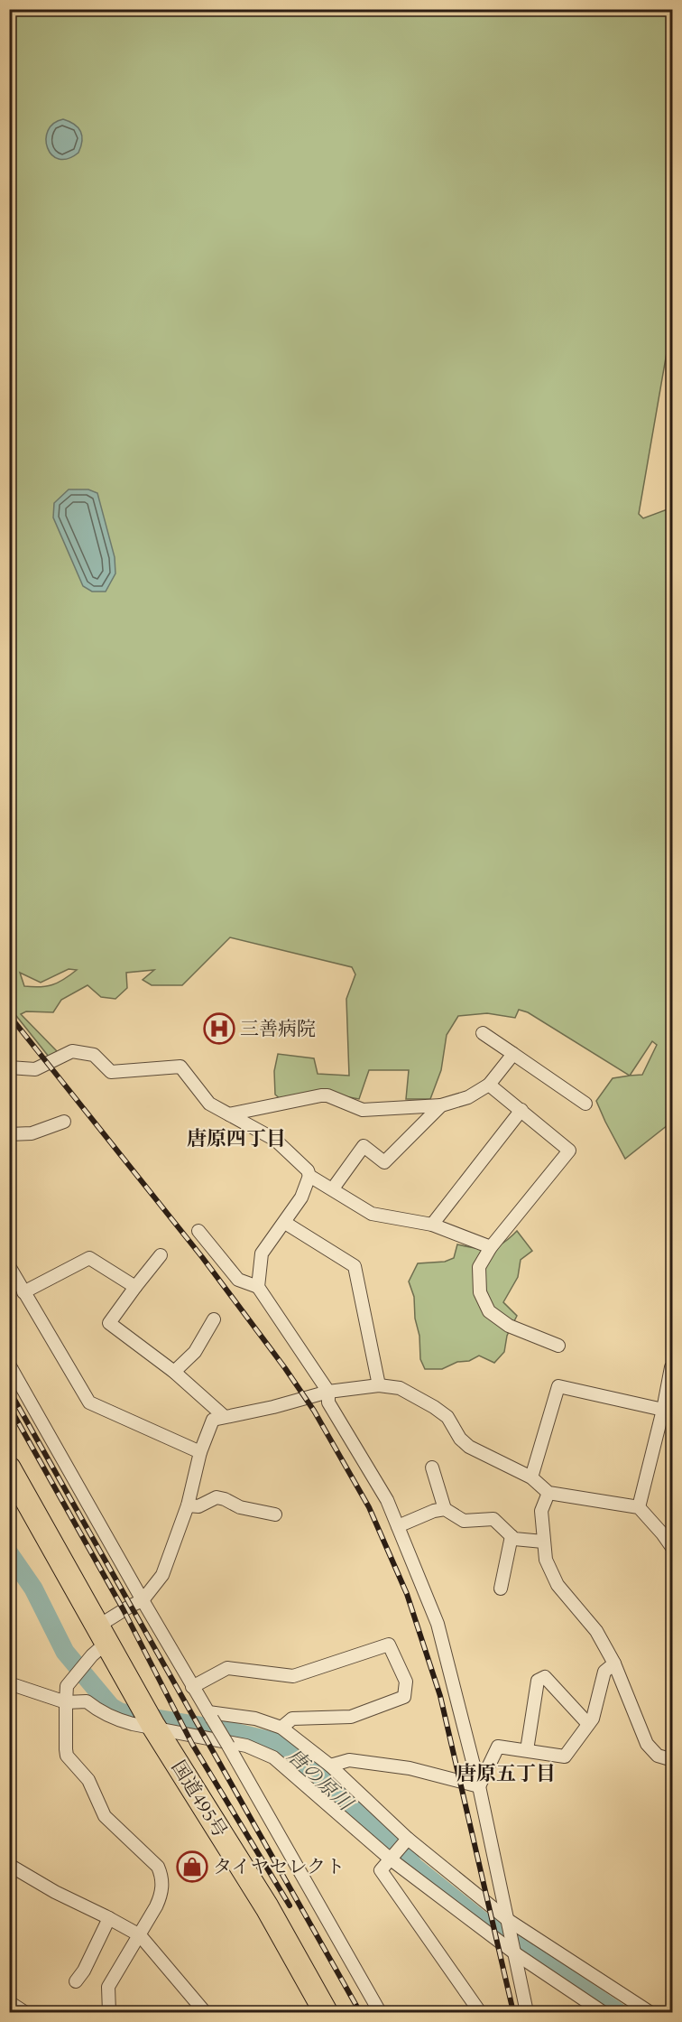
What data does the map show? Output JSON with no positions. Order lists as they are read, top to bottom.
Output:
{
  "streets": {
    "highway": ["国道495号"]
  },
  "districts": ["唐原四丁目", "唐原五丁目"],
  "water": ["唐の原川"],
  "places": {
    "hospital": ["三善病院"],
    "shop": ["タイヤセレクト"]
  }
}
